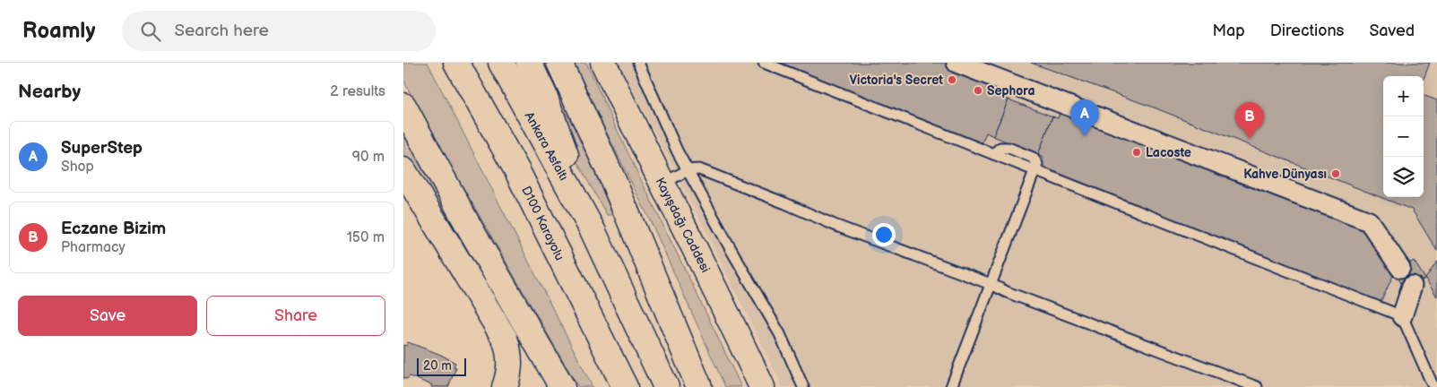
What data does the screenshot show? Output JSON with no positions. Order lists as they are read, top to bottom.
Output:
{
  "streets": {
    "main road": ["Ankara Asfaltı", "D100 Karayolu", "Kayışdağı Caddesi"]
  },
  "places": [
    "Victoria's Secret",
    "Sephora",
    "Lacoste",
    "Kahve Dünyası"
  ],
  "scale_bar": "20 m",
  "page": {
    "header": "Roamly",
    "search": "Search here",
    "nav": ["Map", "Directions", "Saved"],
    "heading": ["Nearby", "2 results"],
    "map_buttons": ["+", "−"],
    "pins": ["A", "B"],
    "list": [
      {
        "mark": "A",
        "name": "SuperStep",
        "note": "Shop",
        "value": "90 m"
      },
      {
        "mark": "B",
        "name": "Eczane Bizim",
        "note": "Pharmacy",
        "value": "150 m"
      }
    ],
    "buttons": ["Save", "Share"],
    "scale": "20 m"
  }
}
